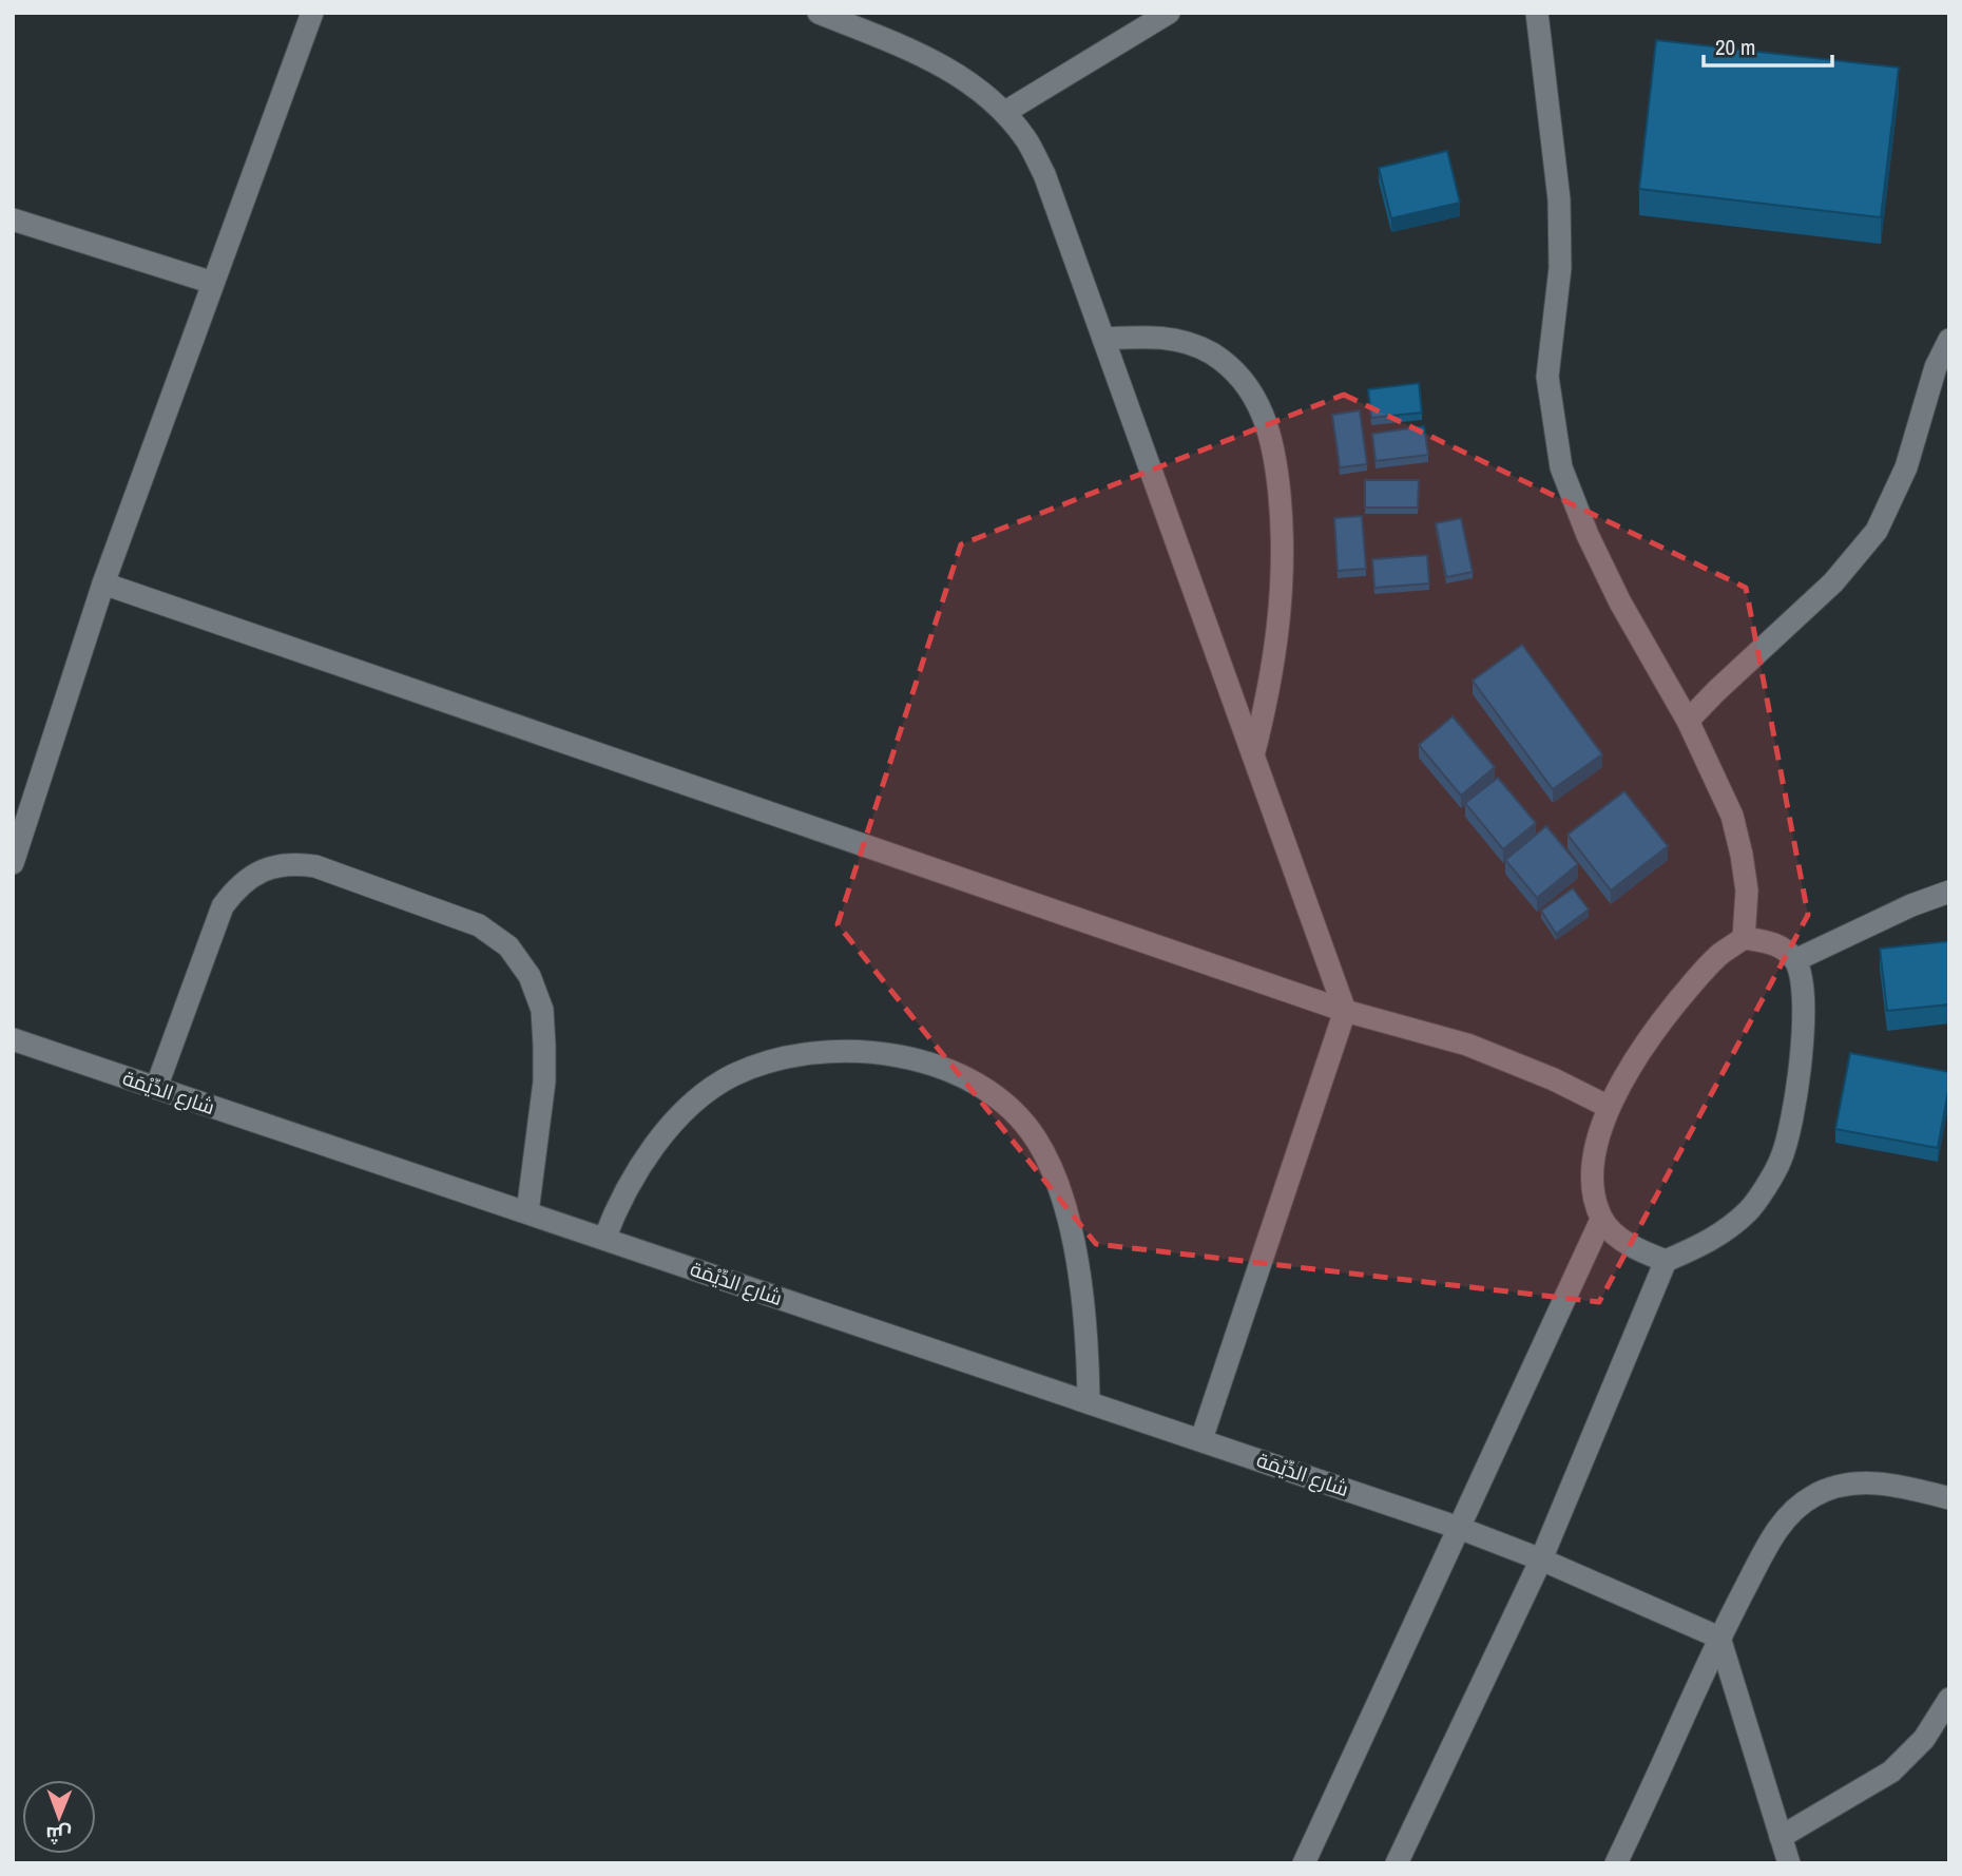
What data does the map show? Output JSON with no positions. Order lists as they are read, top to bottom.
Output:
{
  "streets": {
    "lane": ["شارع الدِّيْمَة"]
  },
  "scale_bar": "20 m",
  "north": "bottom"
}
